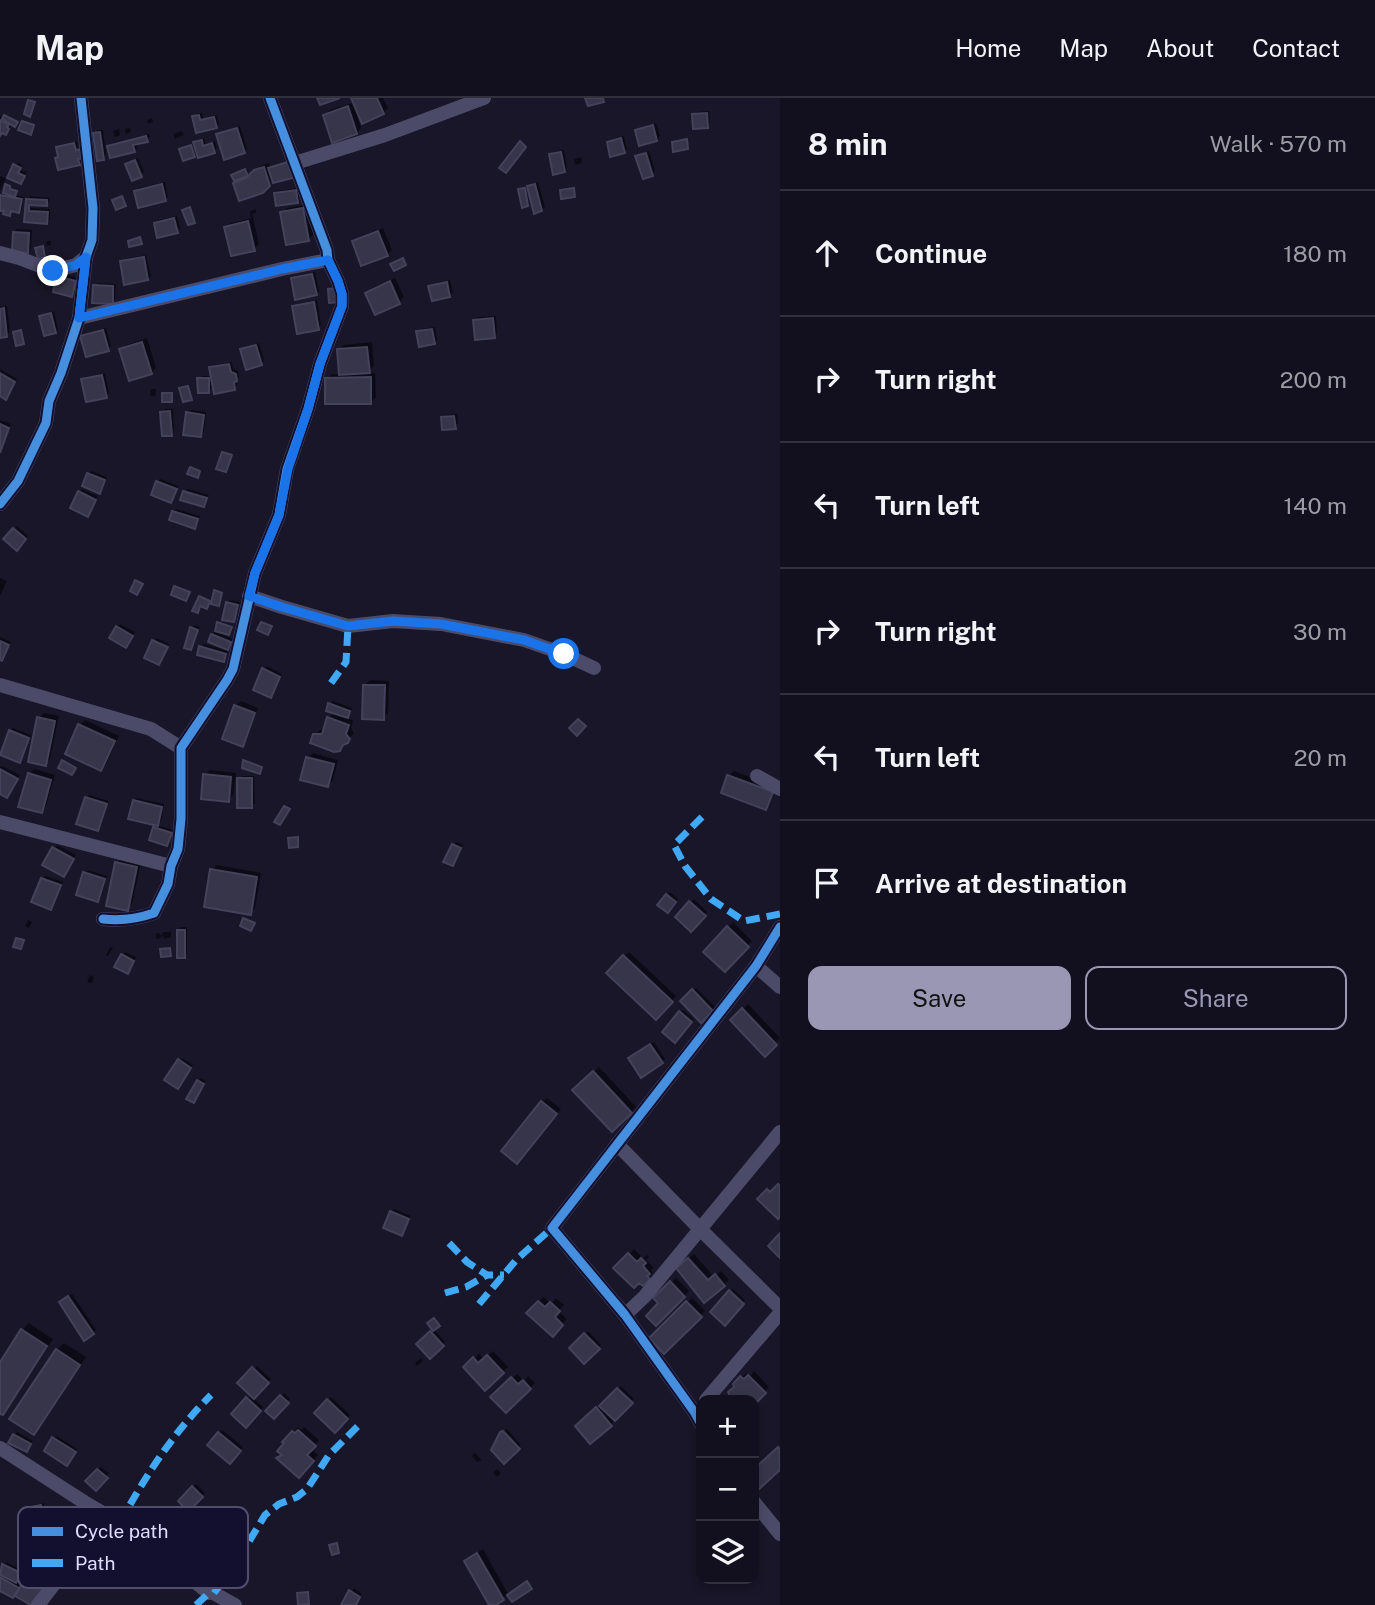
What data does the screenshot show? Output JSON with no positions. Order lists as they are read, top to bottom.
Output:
{
  "legend": ["Cycle path", "Path"],
  "page": {
    "header": "Map",
    "nav": [
      "Home",
      "Map",
      "About",
      "Contact"
    ],
    "heading": ["8 min", "Walk · 570 m"],
    "list": [
      ["Continue", "180 m"],
      ["Turn right", "200 m"],
      ["Turn left", "140 m"],
      ["Turn right", "30 m"],
      ["Turn left", "20 m"],
      "Arrive at destination"
    ],
    "buttons": ["Save", "Share"],
    "map_buttons": ["+", "−"]
  }
}
